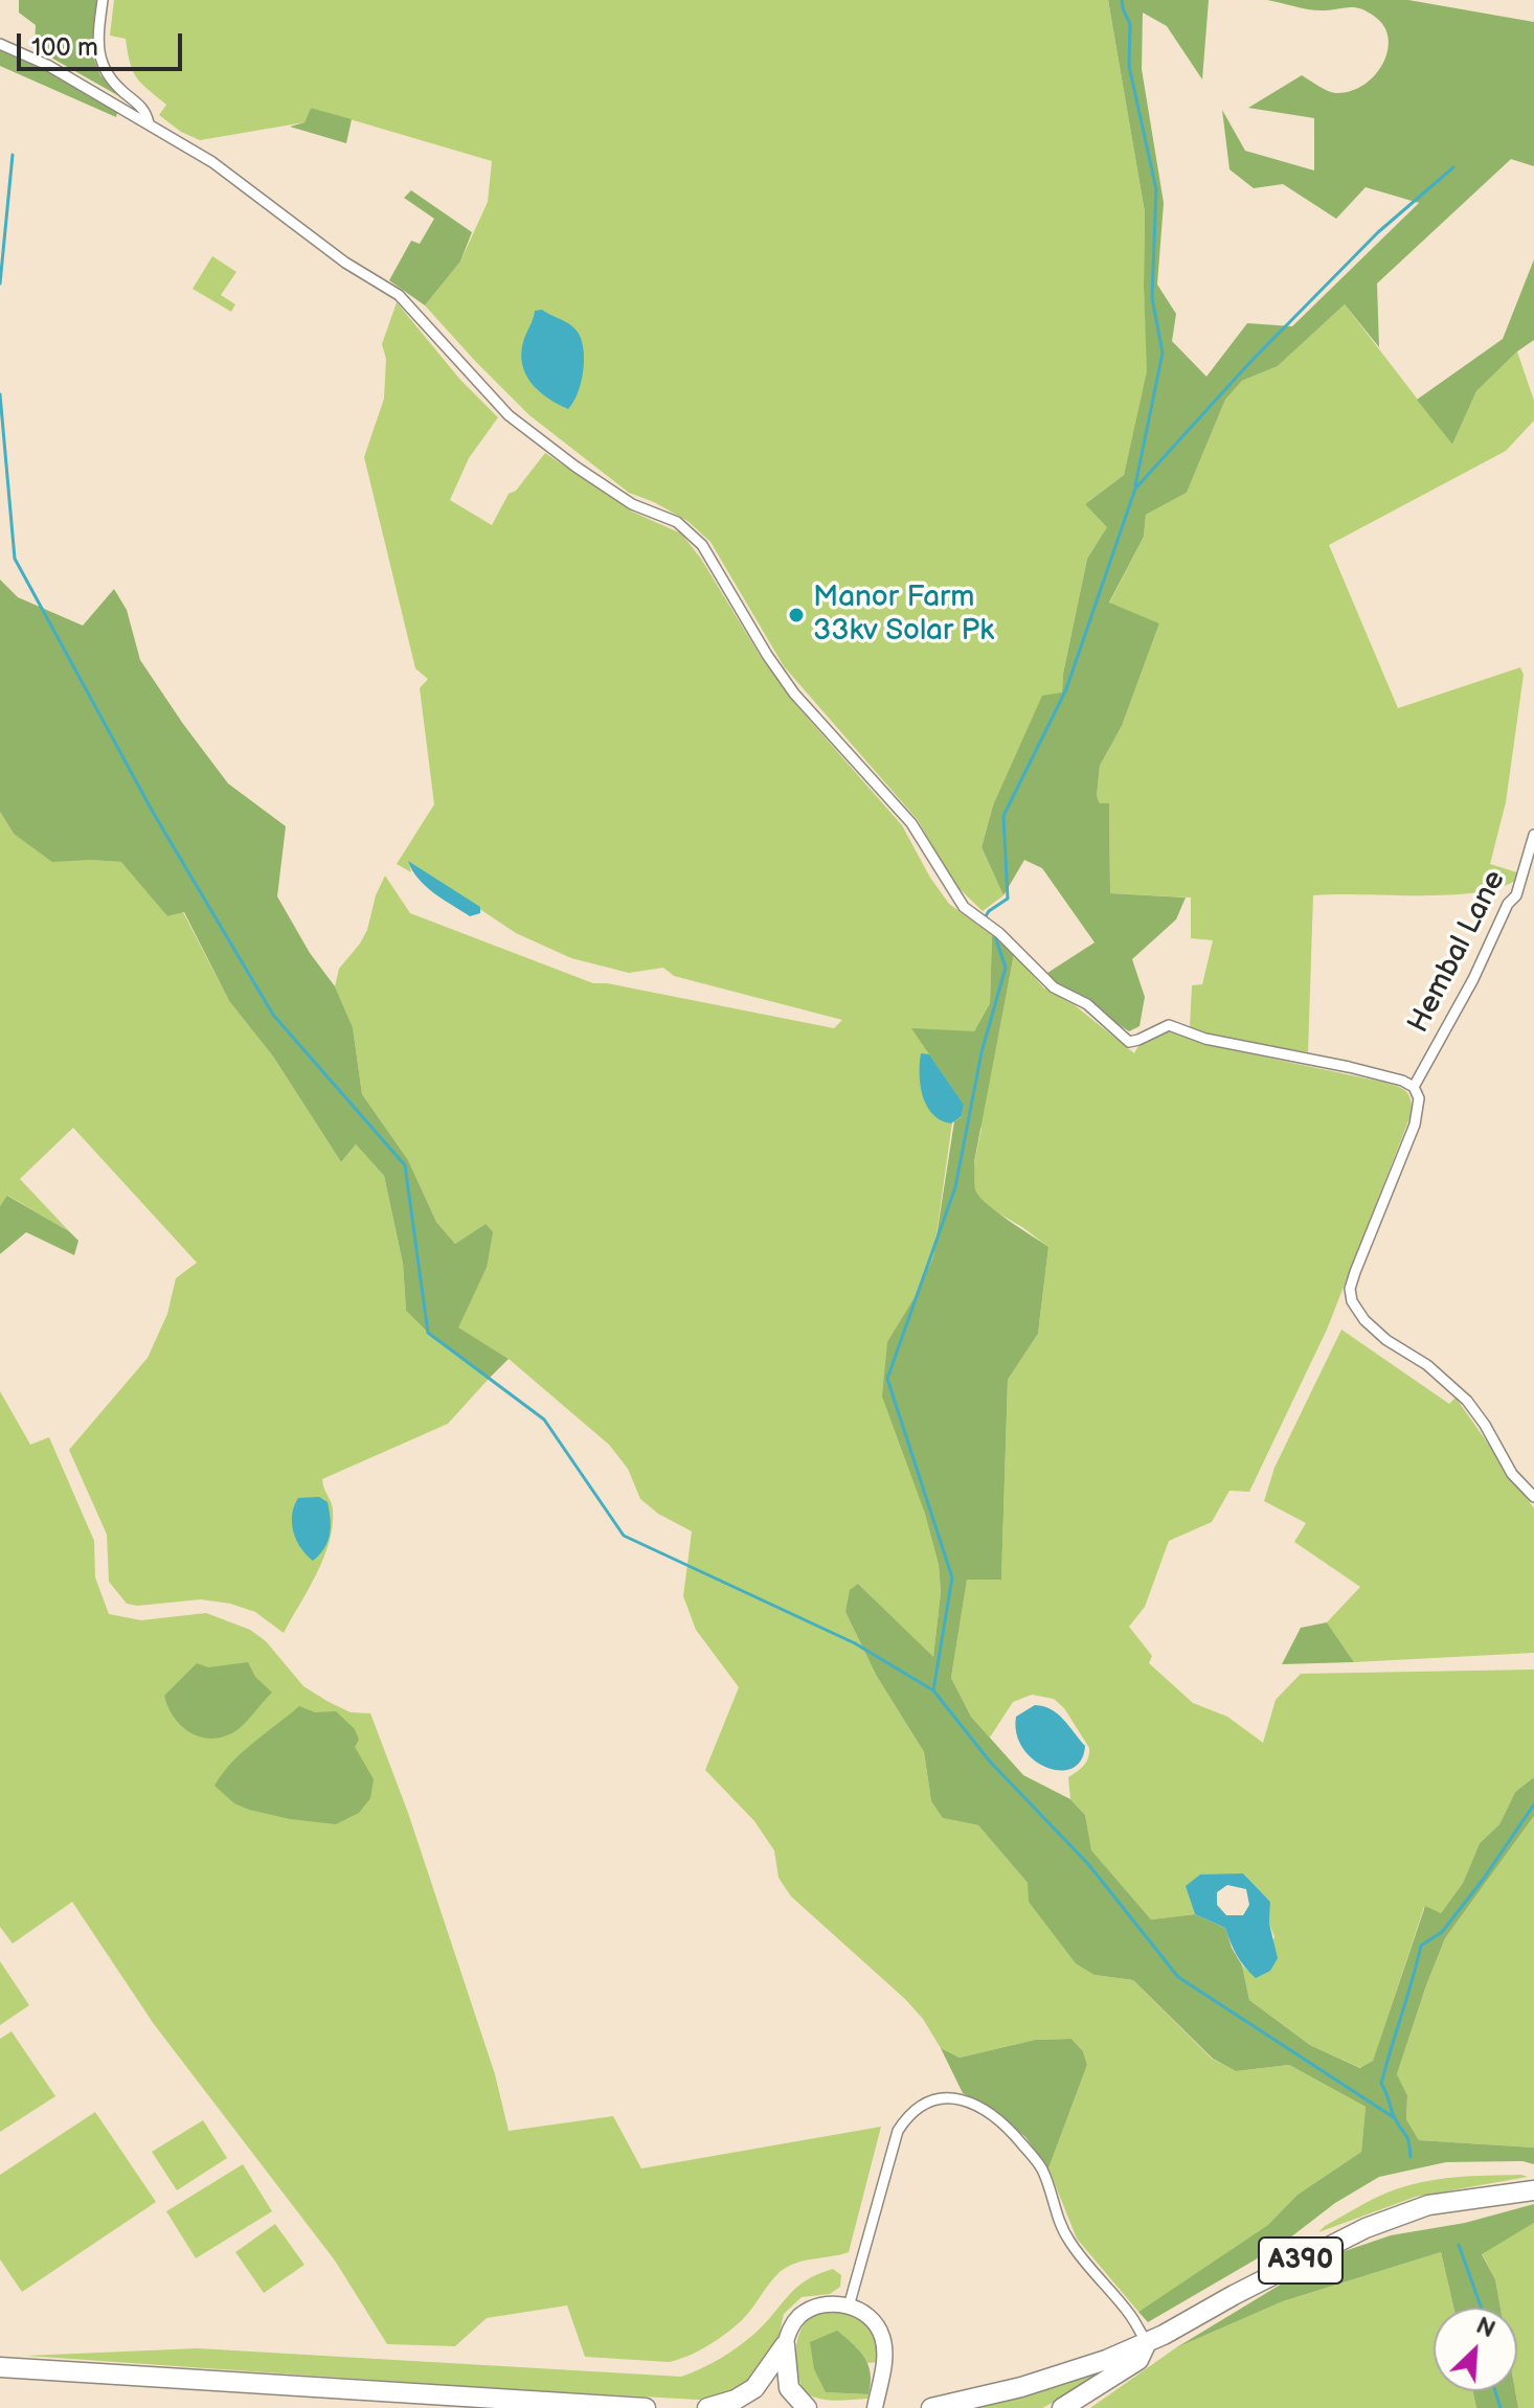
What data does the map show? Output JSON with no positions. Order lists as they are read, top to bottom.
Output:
{
  "streets": {
    "highway": ["A390"],
    "street": ["Hembal Lane"]
  },
  "places": ["Manor Farm 33kv Solar Pk"],
  "scale_bar": "100 m",
  "north": "top right"
}
